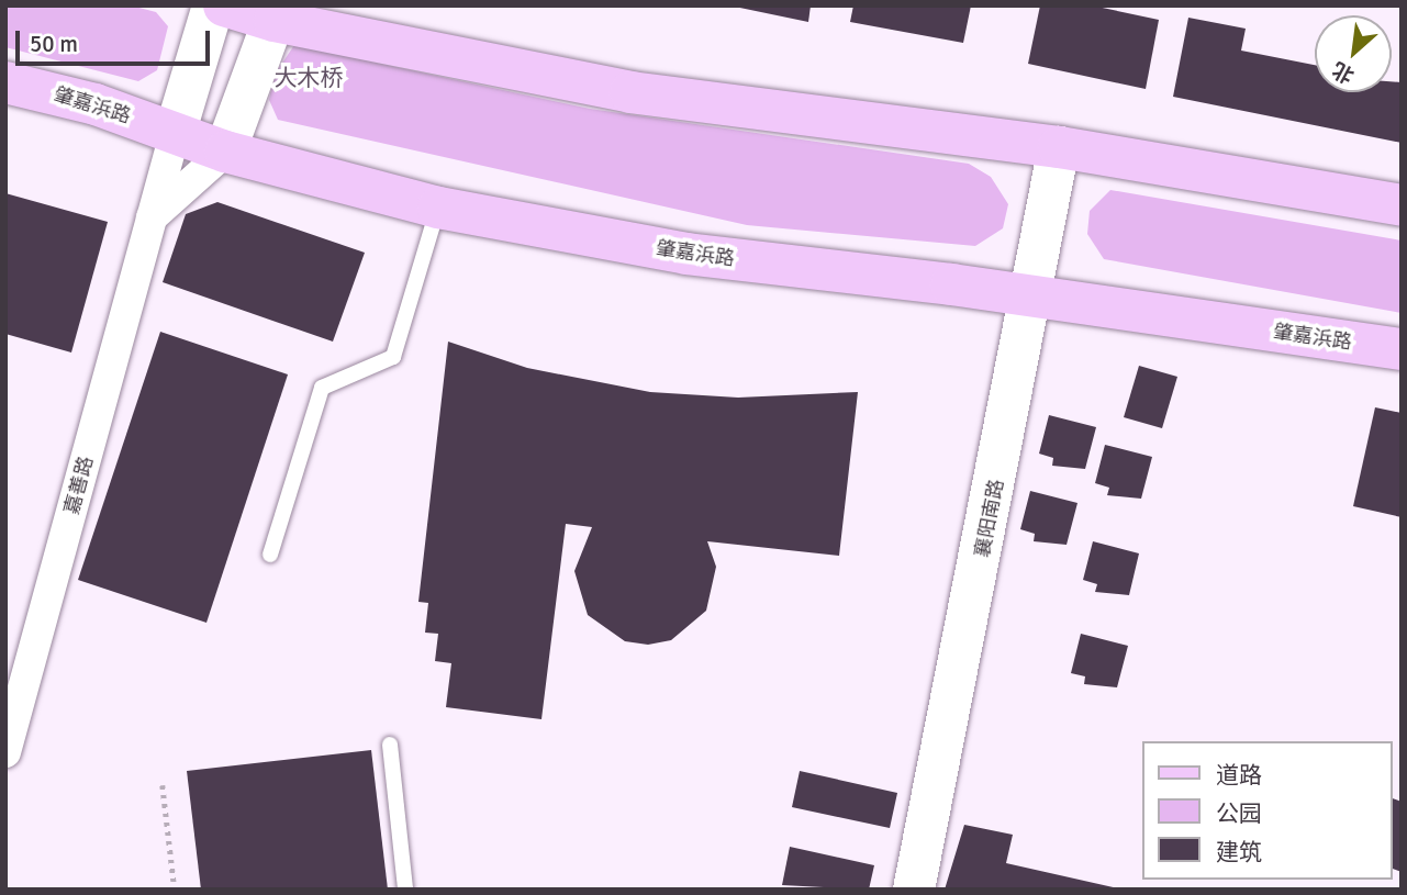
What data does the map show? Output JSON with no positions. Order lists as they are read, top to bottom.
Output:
{
  "streets": {
    "main road": ["肇嘉浜路"],
    "street": ["嘉善路", "襄阳南路"]
  },
  "crossings": [
    ["肇嘉浜路", "嘉善路"],
    ["肇嘉浜路", "襄阳南路"]
  ],
  "districts": ["大木桥"],
  "legend": ["道路", "公园", "建筑"],
  "scale_bar": "50 m",
  "north": "bottom left"
}
